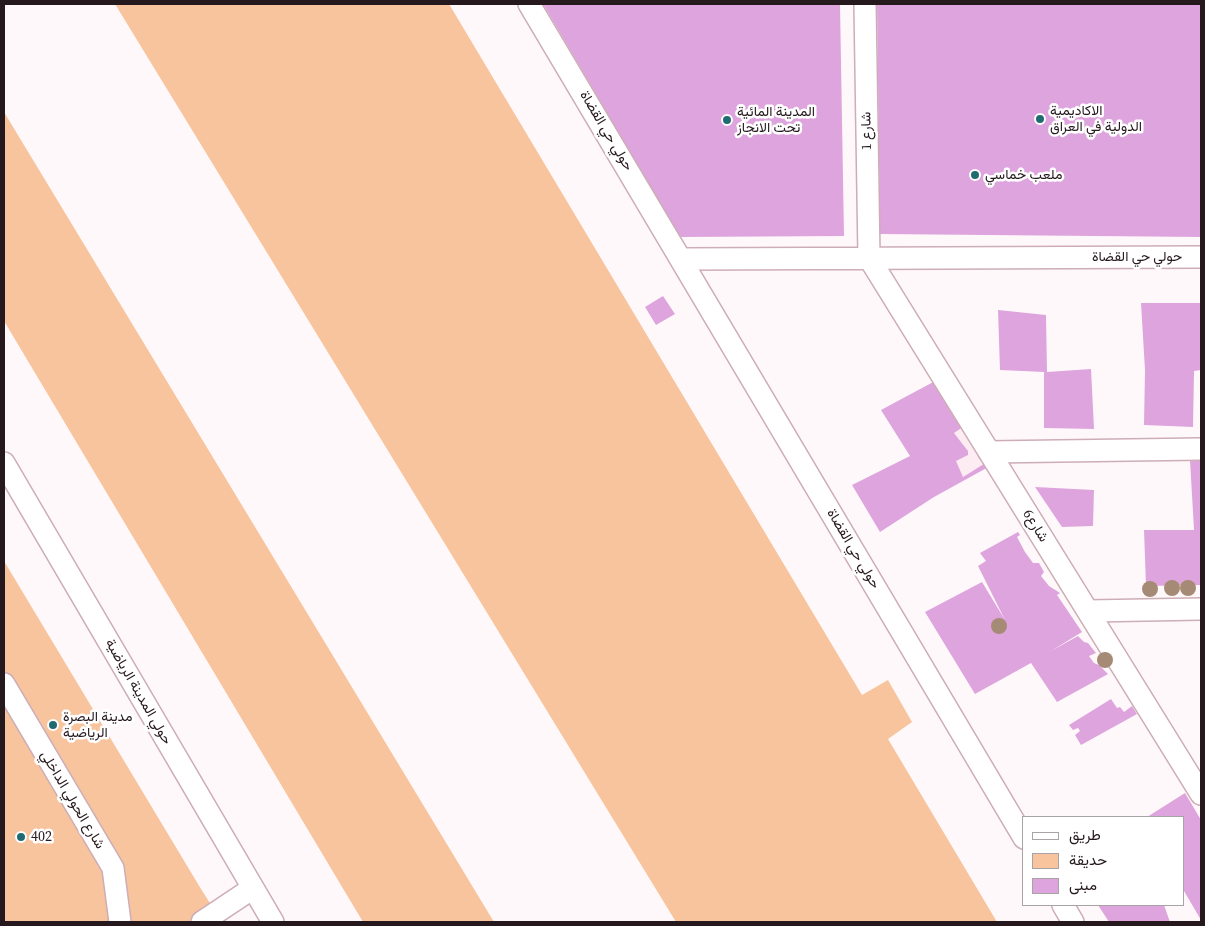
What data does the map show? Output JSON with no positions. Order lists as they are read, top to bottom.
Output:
{
  "streets": {
    "street": [
      "حولي حي القضاة",
      "شارع 1",
      "شارع6",
      "حولي المدينة الرياضية",
      "شارع الحولي الداخلي"
    ]
  },
  "crossings": [
    ["حولي حي القضاة", "شارع 1"],
    ["حولي حي القضاة", "شارع6"],
    ["شارع 1", "شارع6"]
  ],
  "places": [
    "الاكاديمية الدولية في العراق",
    "المدينة المائية تحت الانجاز",
    "ملعب خماسي",
    "مدينة البصرة الرياضية",
    "402"
  ],
  "legend": ["طريق", "حديقة", "مبنى"]
}
